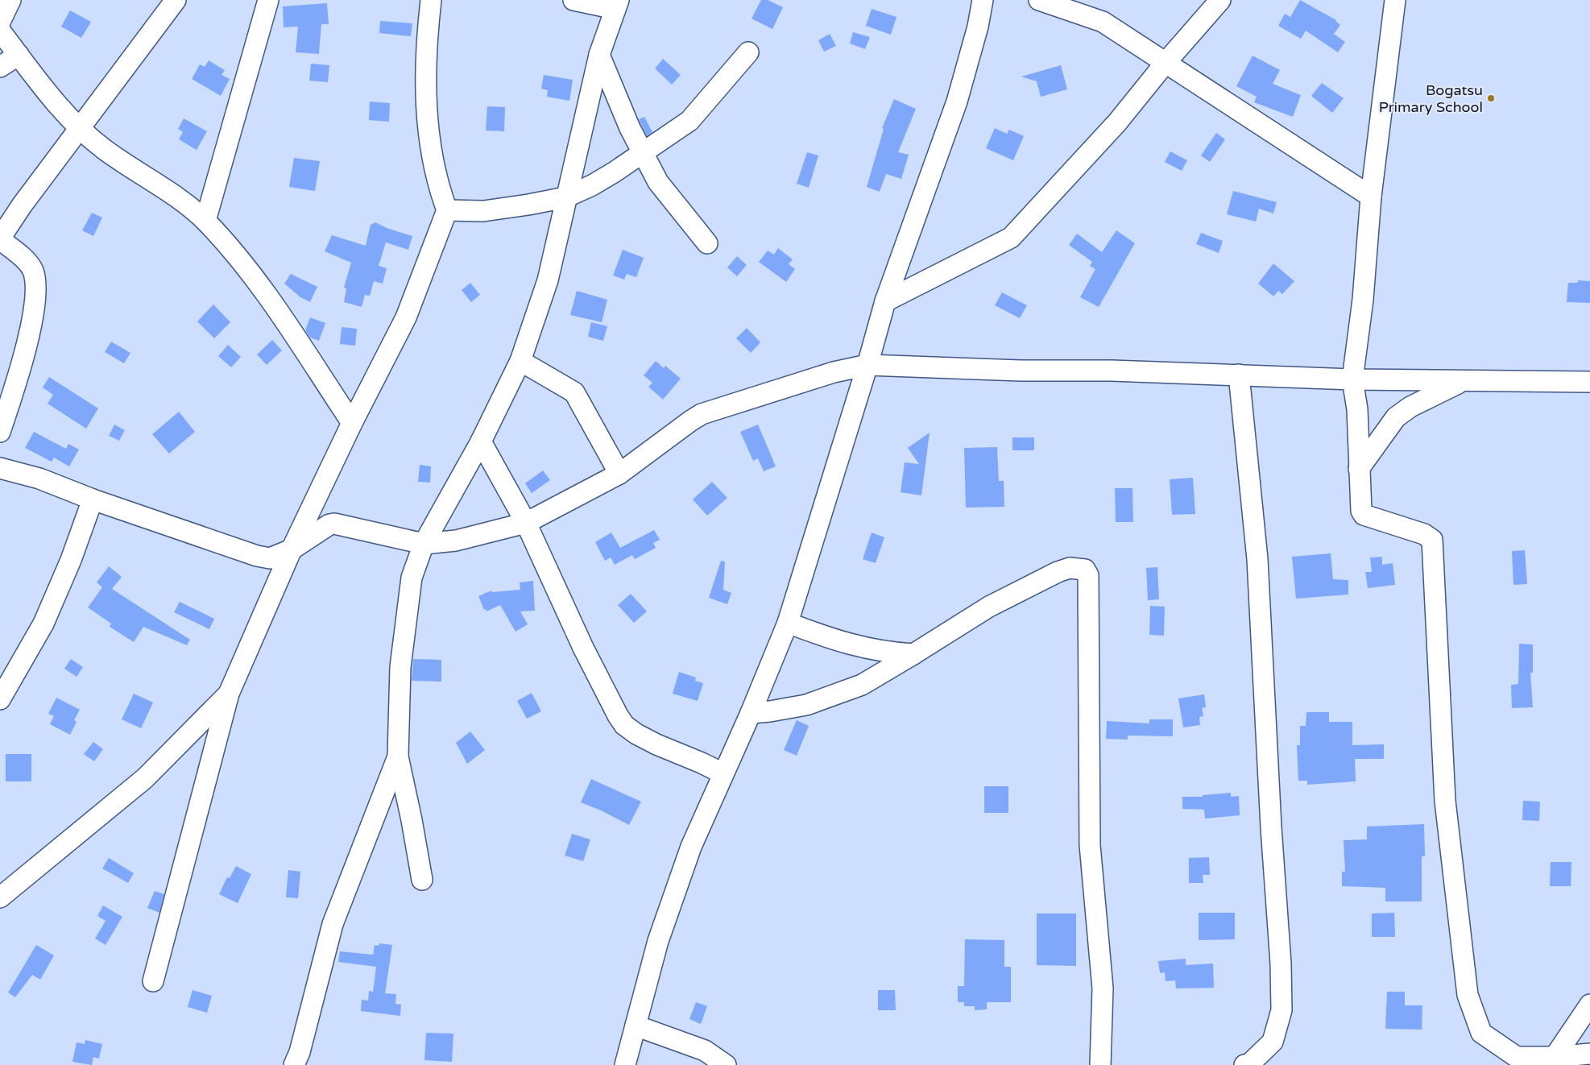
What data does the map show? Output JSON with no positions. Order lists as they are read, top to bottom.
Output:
{
  "places": ["Bogatsu Primary School"]
}
